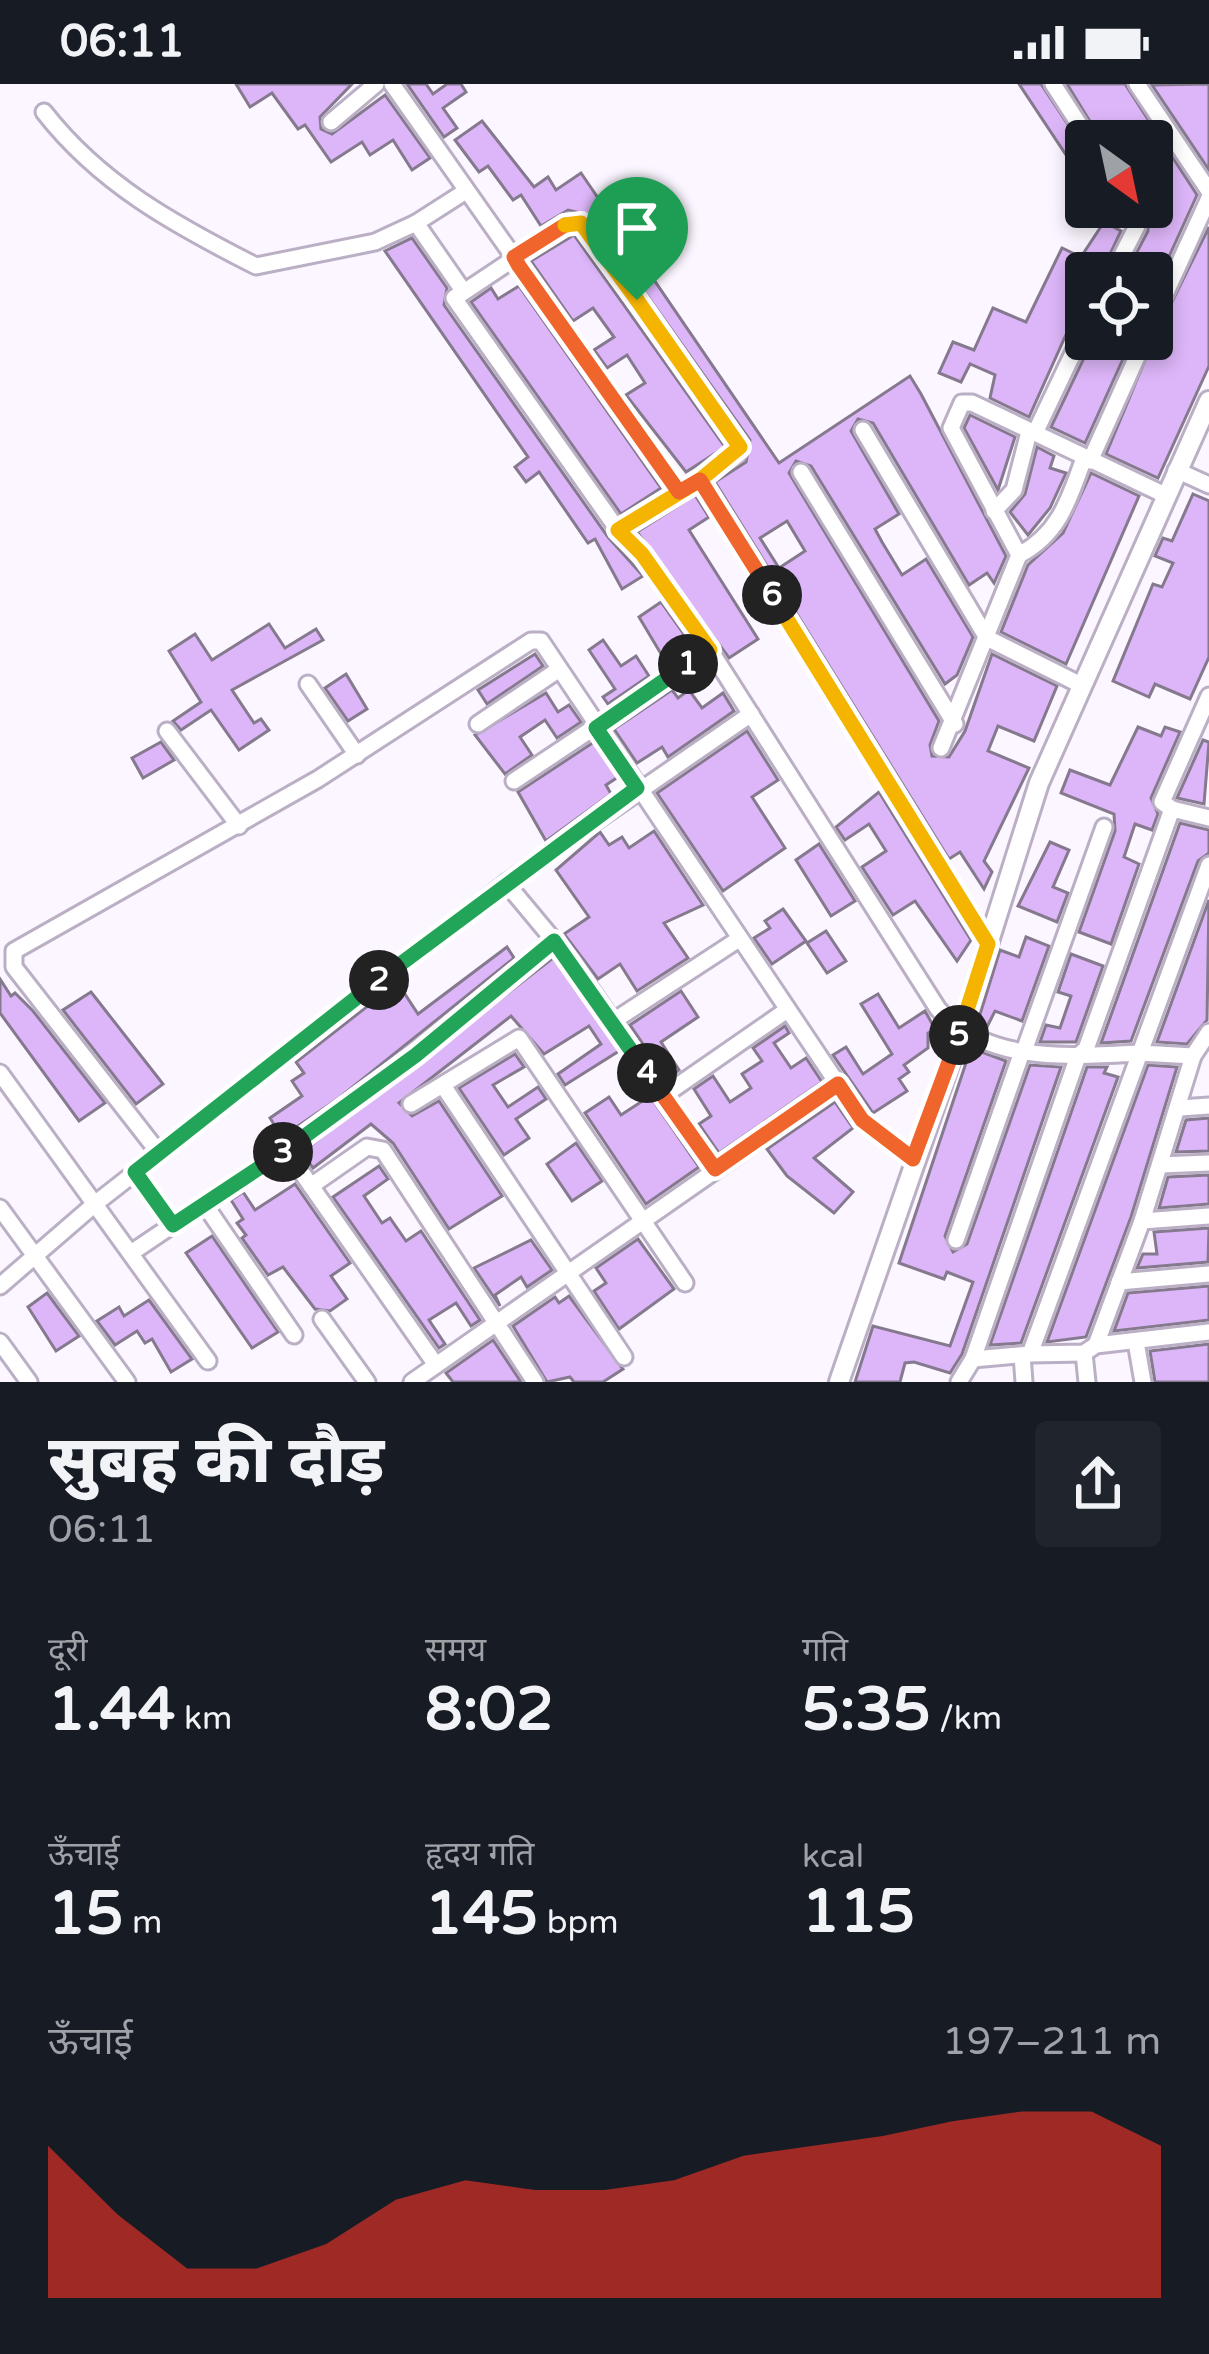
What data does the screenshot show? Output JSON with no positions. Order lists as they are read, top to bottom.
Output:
{
  "north": "bottom right",
  "page": {
    "status": "06:11",
    "pins": [
      "6",
      "1",
      "2",
      "5",
      "4",
      "3"
    ],
    "heading": ["सुबह की दौड़", "06:11"],
    "stats": [
      ["दूरी", "1.44 km"],
      ["समय", "8:02"],
      ["गति", "5:35 /km"],
      ["ऊँचाई", "15 m"],
      ["हृदय गति", "145 bpm"],
      ["kcal", "115"]
    ],
    "chart": ["ऊँचाई", "197–211 m"]
  }
}
